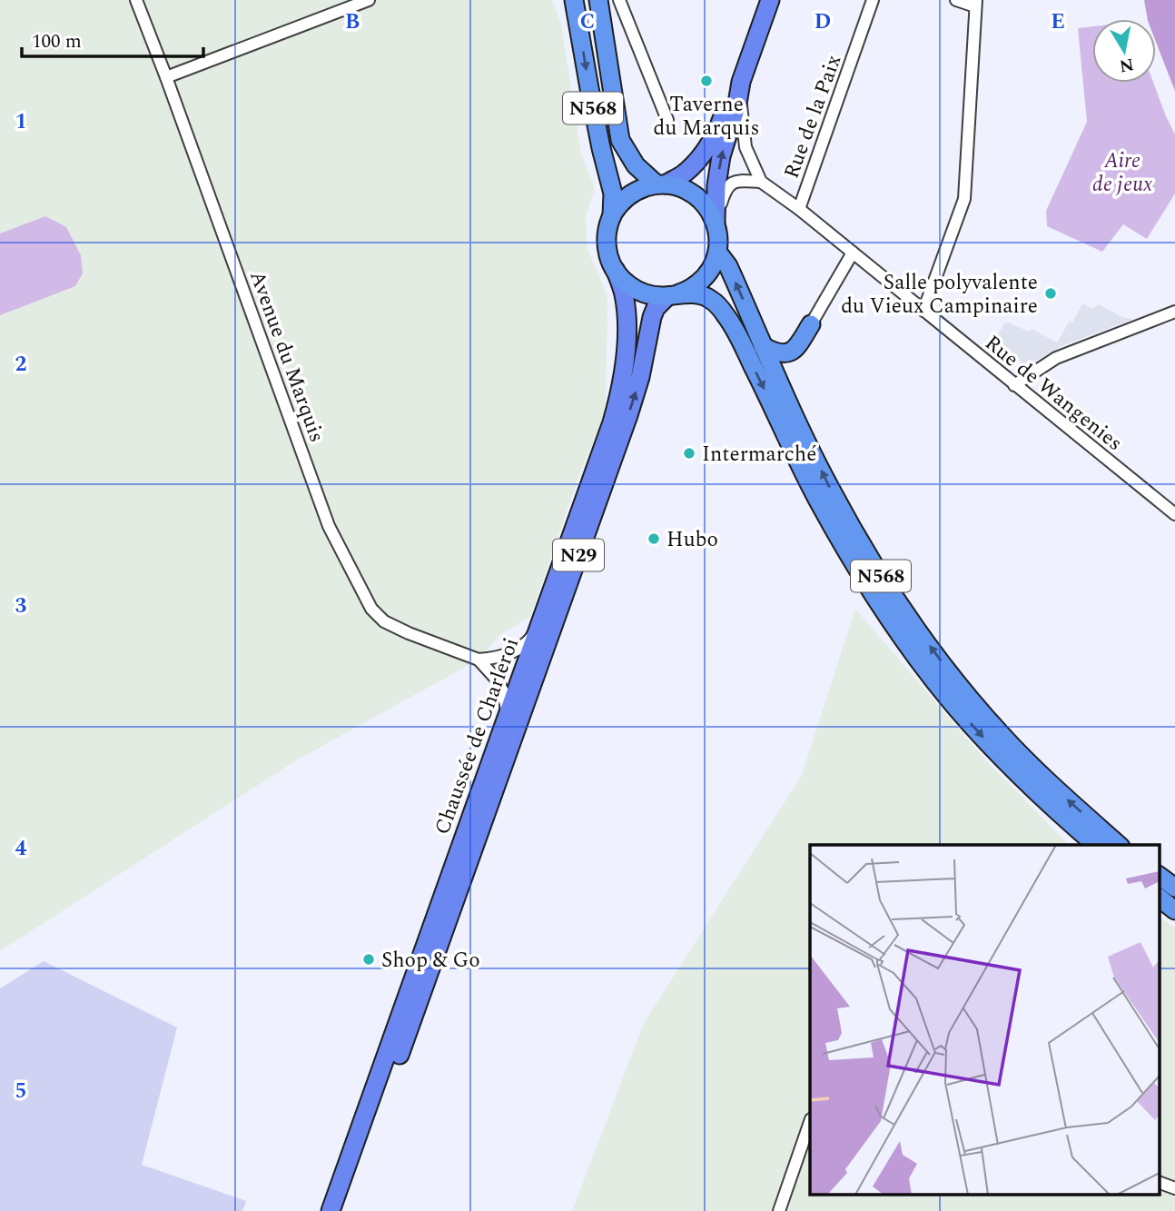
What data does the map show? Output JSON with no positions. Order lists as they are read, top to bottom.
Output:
{
  "streets": {
    "highway": ["N568"],
    "main road": ["N29", "Chaussée de Charleroi"],
    "street": ["Rue de la Paix", "Avenue du Marquis", "Rue de Wangenies"]
  },
  "crossings": [
    ["N568", "Chaussée de Charleroi"],
    ["Rue de la Paix", "Rue de Wangenies"],
    ["Avenue du Marquis", "Chaussée de Charleroi"]
  ],
  "parks": ["Aire de jeux"],
  "places": [
    "Taverne du Marquis",
    "Salle polyvalente du Vieux Campinaire",
    "Intermarché",
    "Hubo",
    "Shop & Go"
  ],
  "scale_bar": "100 m",
  "north": "bottom",
  "grid": {
    "columns": [
      "B",
      "C",
      "D",
      "E"
    ],
    "rows": [
      "1",
      "2",
      "3",
      "4",
      "5"
    ]
  }
}
